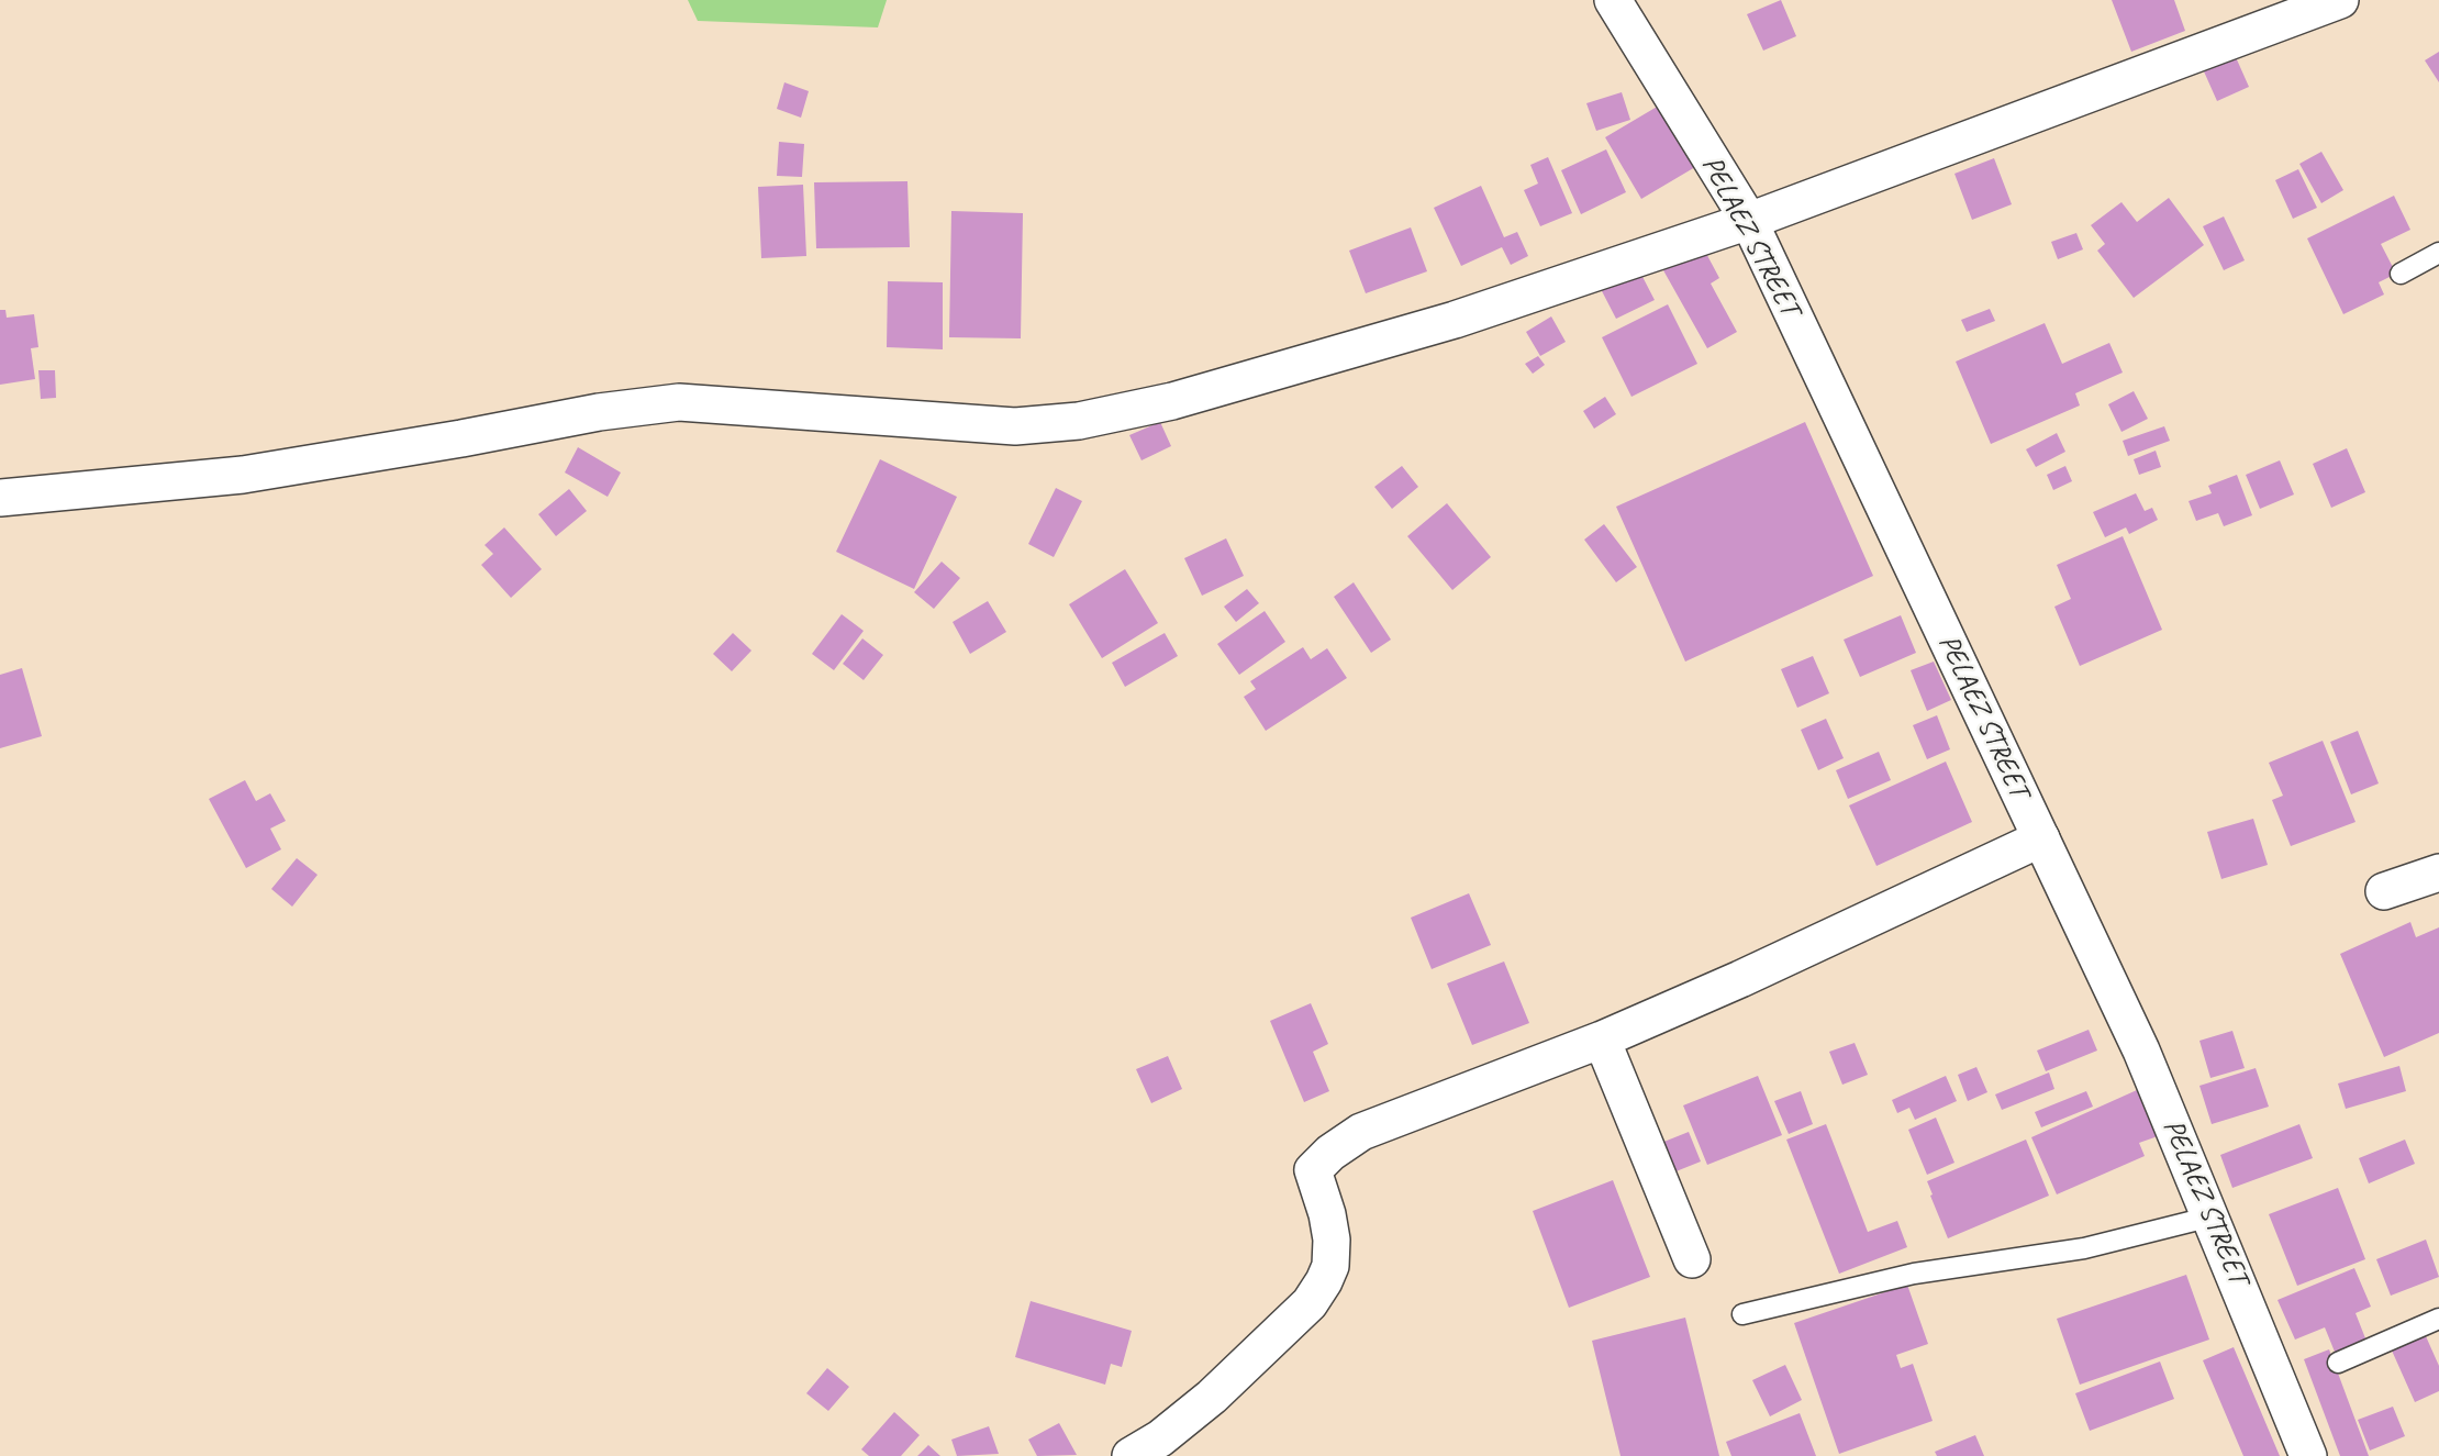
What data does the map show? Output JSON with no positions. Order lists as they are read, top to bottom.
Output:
{
  "streets": {
    "street": ["PELAEZ STREET"]
  }
}
